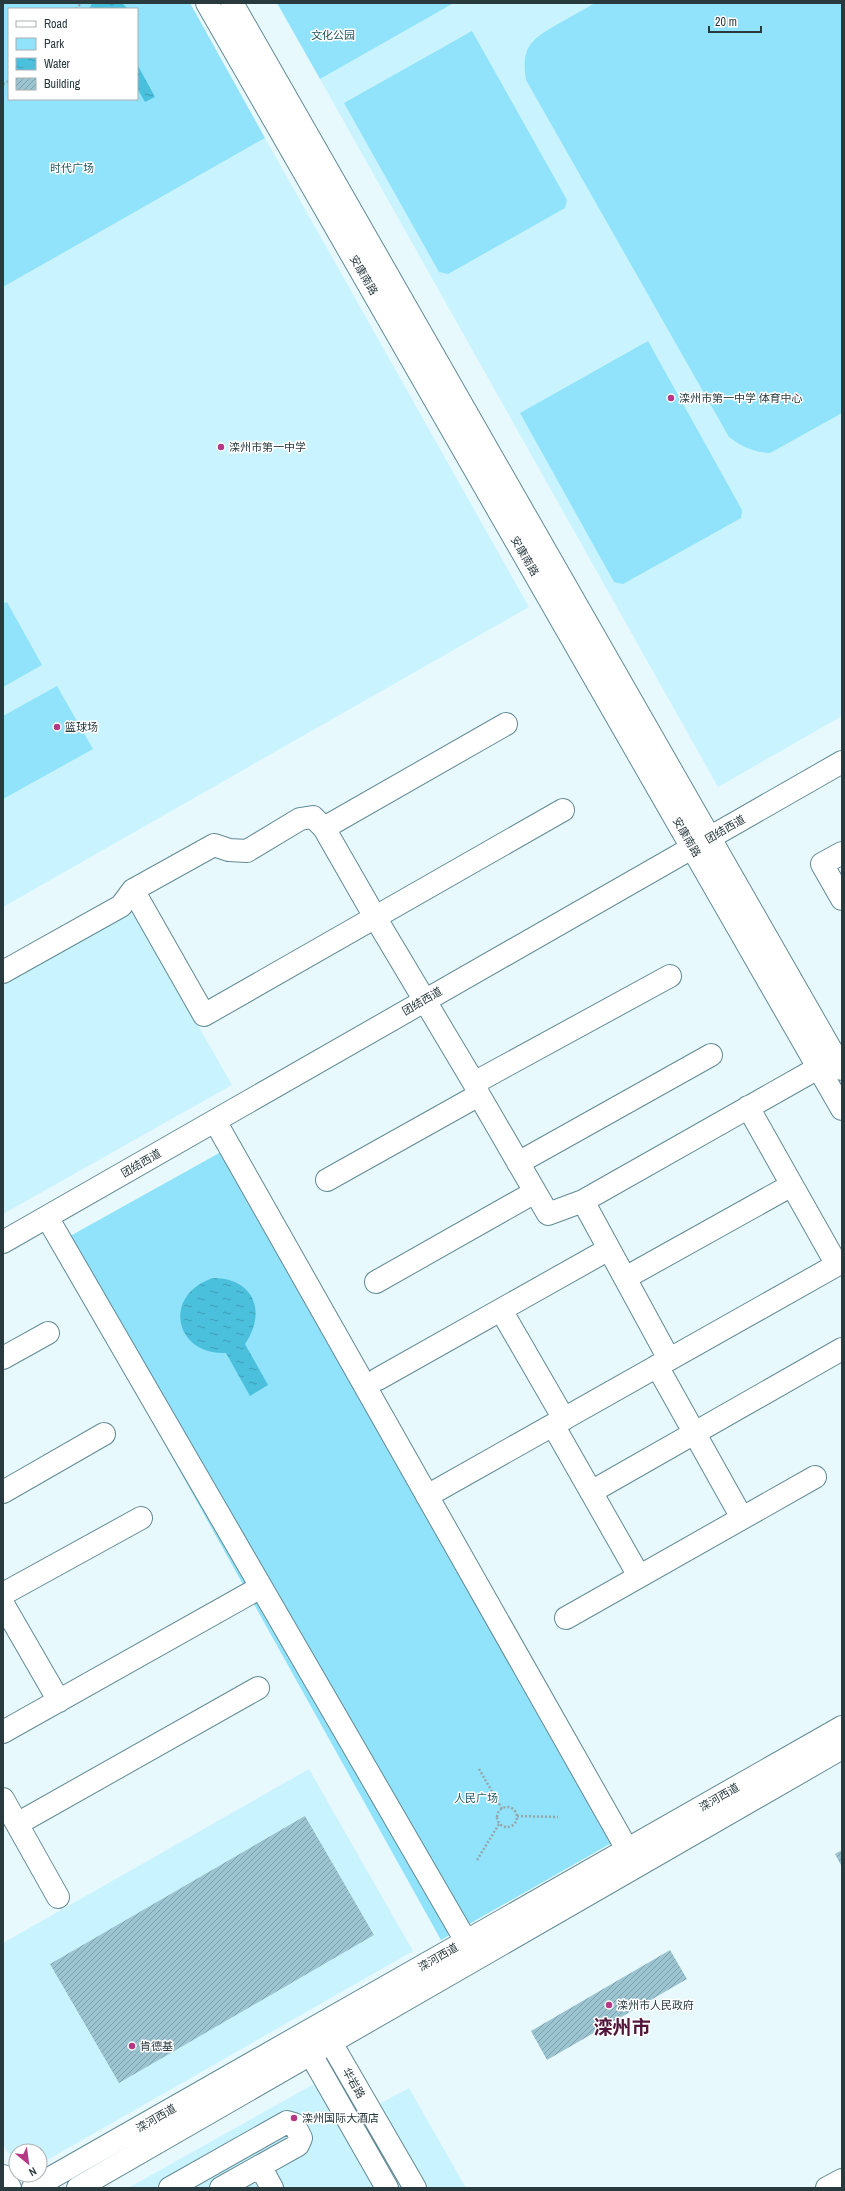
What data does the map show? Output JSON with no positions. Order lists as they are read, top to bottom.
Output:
{
  "streets": {
    "street": [
      "安康南路",
      "团结西道",
      "滦河西道",
      "华岩路"
    ]
  },
  "crossings": [
    ["安康南路", "团结西道"],
    ["滦河西道", "华岩路"]
  ],
  "districts": ["滦州市"],
  "parks": ["文化公园", "时代广场", "人民广场"],
  "places": [
    "滦州市第一中学 体育中心",
    "滦州市第一中学",
    "篮球场",
    "滦州市人民政府",
    "肯德基",
    "滦州国际大酒店"
  ],
  "legend": [
    "Road",
    "Park",
    "Water",
    "Building"
  ],
  "scale_bar": "20 m",
  "north": "bottom right"
}
